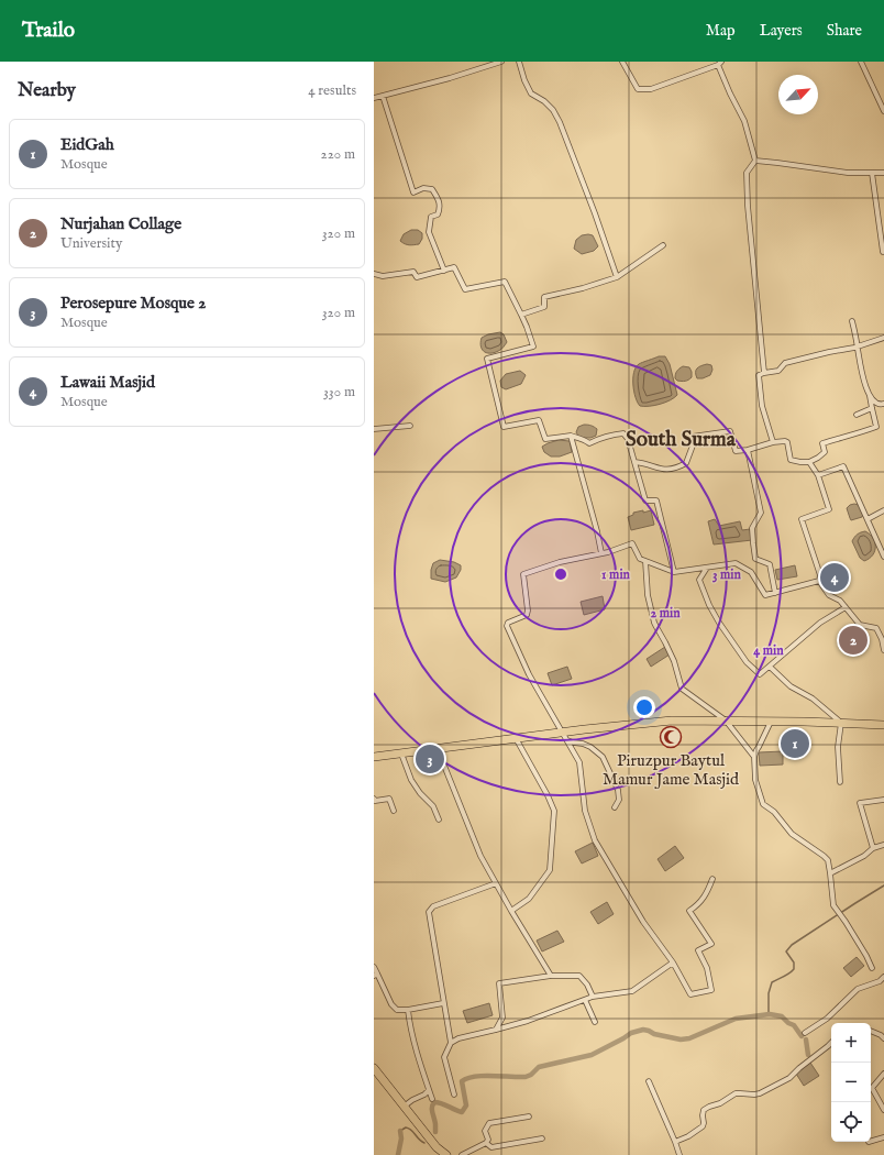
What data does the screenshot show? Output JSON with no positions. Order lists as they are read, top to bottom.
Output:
{
  "districts": ["South Surma"],
  "places": {
    "mosque": ["Piruzpur Baytul Mamur Jame Masjid"]
  },
  "north": "top right",
  "page": {
    "header": "Trailo",
    "nav": ["Map", "Layers", "Share"],
    "heading": ["Nearby", "4 results"],
    "list": [
      {
        "mark": "1",
        "name": "EidGah",
        "note": "Mosque",
        "value": "220 m"
      },
      {
        "mark": "2",
        "name": "Nurjahan Collage",
        "note": "University",
        "value": "320 m"
      },
      {
        "mark": "3",
        "name": "Perosepure Mosque 2",
        "note": "Mosque",
        "value": "320 m"
      },
      {
        "mark": "4",
        "name": "Lawaii Masjid",
        "note": "Mosque",
        "value": "330 m"
      }
    ],
    "pins": [
      "4",
      "2",
      "1",
      "3"
    ],
    "map_buttons": ["+", "−"]
  },
  "rings": [
    "1 min",
    "3 min",
    "2 min",
    "4 min"
  ]
}
